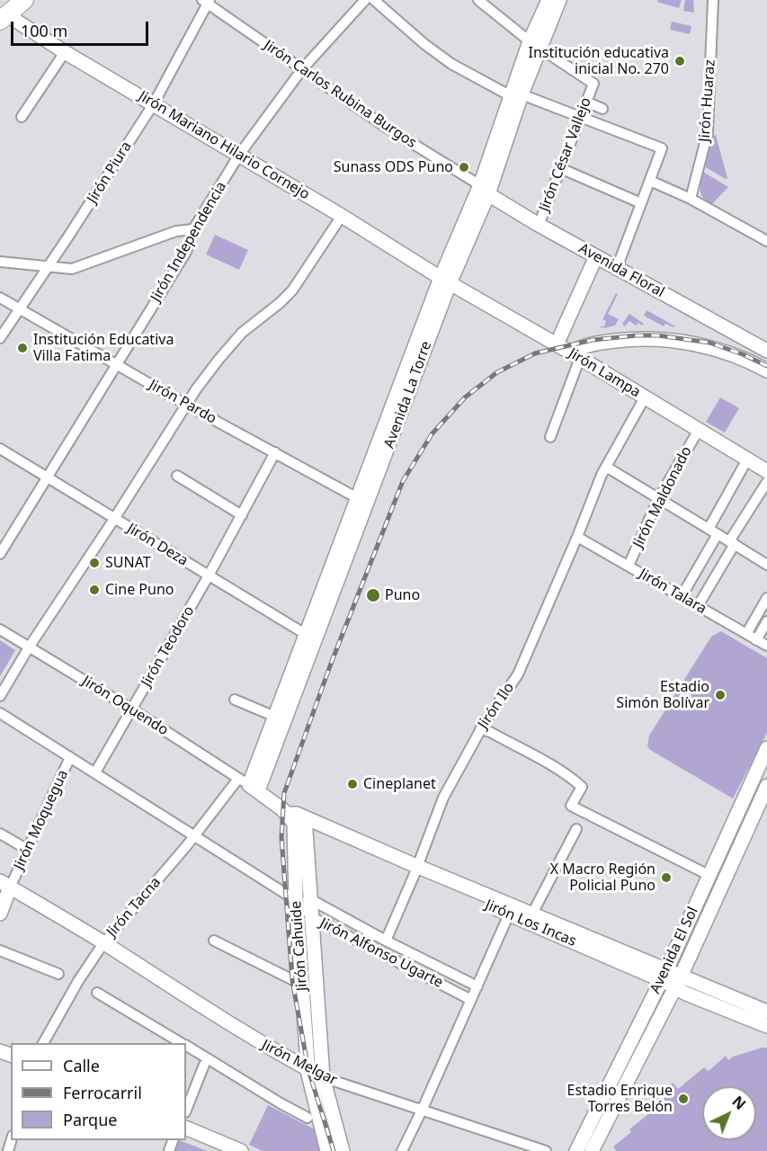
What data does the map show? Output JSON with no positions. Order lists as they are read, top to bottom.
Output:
{
  "streets": {
    "street": [
      "Jirón Carlos Rubina Burgos",
      "Jirón Huaraz",
      "Jirón Mariano Hilario Cornejo",
      "Jirón César Vallejo",
      "Jirón Piura",
      "Jirón Independencia",
      "Avenida Floral",
      "Jirón Lampa",
      "Avenida La Torre",
      "Jirón Pardo",
      "Jirón Maldonado",
      "Jirón Deza",
      "Jirón Talara",
      "Jirón Teodoro",
      "Jirón Oquendo",
      "Jirón Ilo",
      "Jirón Moquegua",
      "Jirón Tacna",
      "Jirón Los Incas",
      "Jirón Cahuide",
      "Avenida El Sol",
      "Jirón Alfonso Ugarte",
      "Jirón Melgar"
    ]
  },
  "crossings": [
    ["Jirón Carlos Rubina Burgos", "Jirón Piura"],
    ["Jirón Carlos Rubina Burgos", "Jirón Independencia"],
    ["Jirón Carlos Rubina Burgos", "Avenida Floral"],
    ["Jirón Carlos Rubina Burgos", "Avenida La Torre"],
    ["Jirón Mariano Hilario Cornejo", "Jirón Piura"],
    ["Jirón Mariano Hilario Cornejo", "Jirón Independencia"],
    ["Jirón Mariano Hilario Cornejo", "Jirón Lampa"],
    ["Jirón Mariano Hilario Cornejo", "Avenida La Torre"],
    ["Jirón César Vallejo", "Avenida Floral"],
    ["Jirón César Vallejo", "Avenida La Torre"],
    ["Jirón Piura", "Jirón Pardo"],
    ["Jirón Independencia", "Jirón Pardo"],
    ["Jirón Independencia", "Jirón Deza"],
    ["Avenida Floral", "Avenida La Torre"],
    ["Jirón Lampa", "Avenida La Torre"],
    ["Jirón Lampa", "Jirón Maldonado"],
    ["Jirón Lampa", "Jirón Ilo"],
    ["Avenida La Torre", "Jirón Pardo"],
    ["Avenida La Torre", "Jirón Deza"],
    ["Avenida La Torre", "Jirón Oquendo"],
    ["Avenida La Torre", "Jirón Tacna"],
    ["Jirón Pardo", "Jirón Teodoro"],
    ["Jirón Maldonado", "Jirón Talara"],
    ["Jirón Deza", "Jirón Teodoro"],
    ["Jirón Talara", "Jirón Ilo"],
    ["Jirón Teodoro", "Jirón Oquendo"],
    ["Jirón Teodoro", "Jirón Alfonso Ugarte"],
    ["Jirón Oquendo", "Jirón Tacna"],
    ["Jirón Ilo", "Jirón Los Incas"],
    ["Jirón Ilo", "Jirón Alfonso Ugarte"],
    ["Jirón Moquegua", "Jirón Alfonso Ugarte"],
    ["Jirón Moquegua", "Jirón Melgar"],
    ["Jirón Tacna", "Jirón Alfonso Ugarte"],
    ["Jirón Tacna", "Jirón Melgar"],
    ["Jirón Los Incas", "Jirón Cahuide"],
    ["Jirón Los Incas", "Avenida El Sol"],
    ["Jirón Cahuide", "Jirón Alfonso Ugarte"],
    ["Jirón Cahuide", "Jirón Melgar"]
  ],
  "places": [
    "Institución educativa inicial No. 270",
    "Sunass ODS Puno",
    "Institución Educativa Villa Fatima",
    "SUNAT",
    "Cine Puno",
    "Puno",
    "Estadio Simón Bolívar",
    "Cineplanet",
    "X Macro Región Policial Puno",
    "Estadio Enrique Torres Belón"
  ],
  "legend": ["Calle", "Ferrocarril", "Parque"],
  "scale_bar": "100 m",
  "north": "top right"
}
